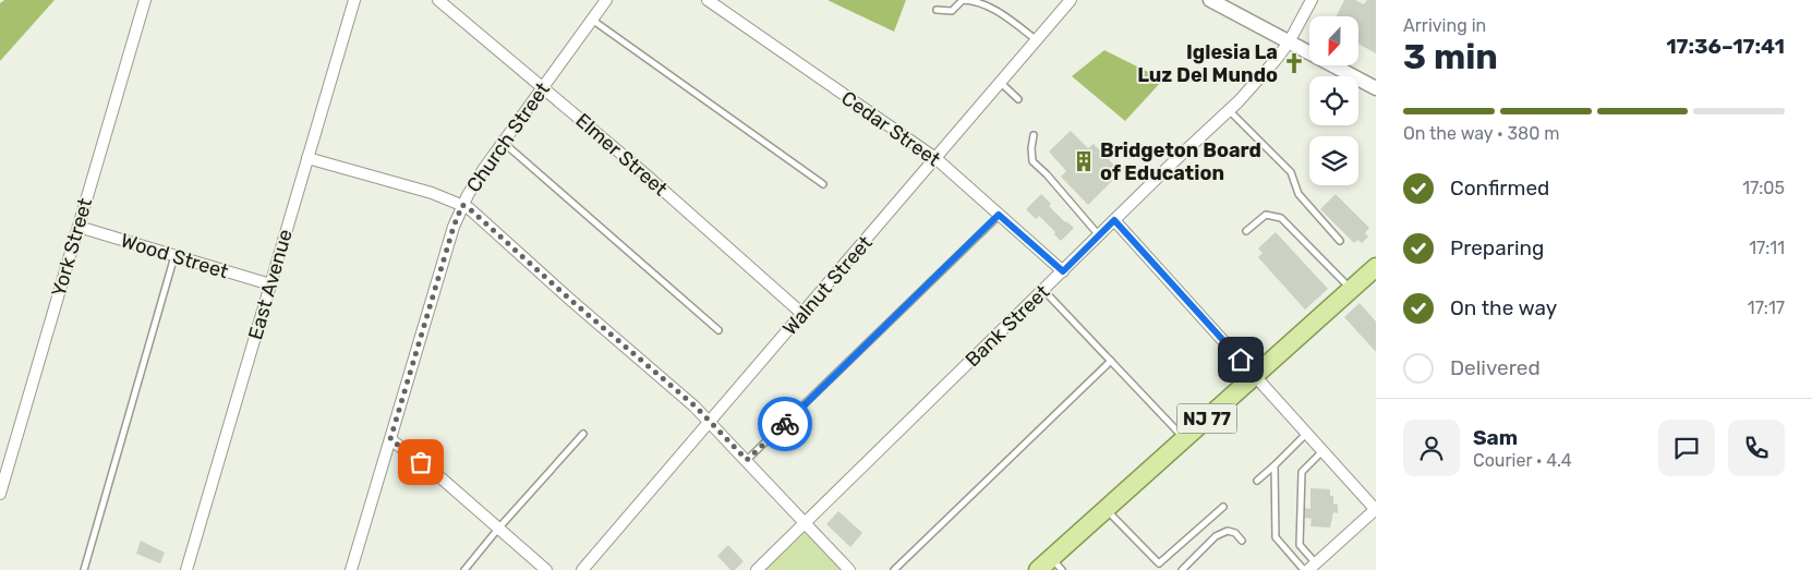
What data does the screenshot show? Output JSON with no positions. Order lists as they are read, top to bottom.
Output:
{
  "streets": {
    "main road": ["NJ 77"],
    "street": [
      "Cedar Street",
      "Church Street",
      "Elmer Street",
      "York Street",
      "Wood Street",
      "East Avenue",
      "Walnut Street",
      "Bank Street"
    ]
  },
  "crossings": [
    ["Cedar Street", "Walnut Street"],
    ["Cedar Street", "Bank Street"],
    ["Church Street", "Elmer Street"],
    ["Elmer Street", "Walnut Street"],
    ["York Street", "Wood Street"],
    ["Wood Street", "East Avenue"]
  ],
  "places": {
    "church": ["Iglesia La Luz Del Mundo"],
    "building": ["Bridgeton Board of Education"]
  },
  "north": "bottom",
  "page": {
    "heading": ["3 min", "Arriving in", "17:36–17:41"],
    "panel": ["Sam", "Courier · 4.4"],
    "bar": "On the way · 380 m",
    "list": [
      ["Confirmed", "17:05"],
      ["Preparing", "17:11"],
      ["On the way", "17:17"],
      "Delivered"
    ]
  }
}
